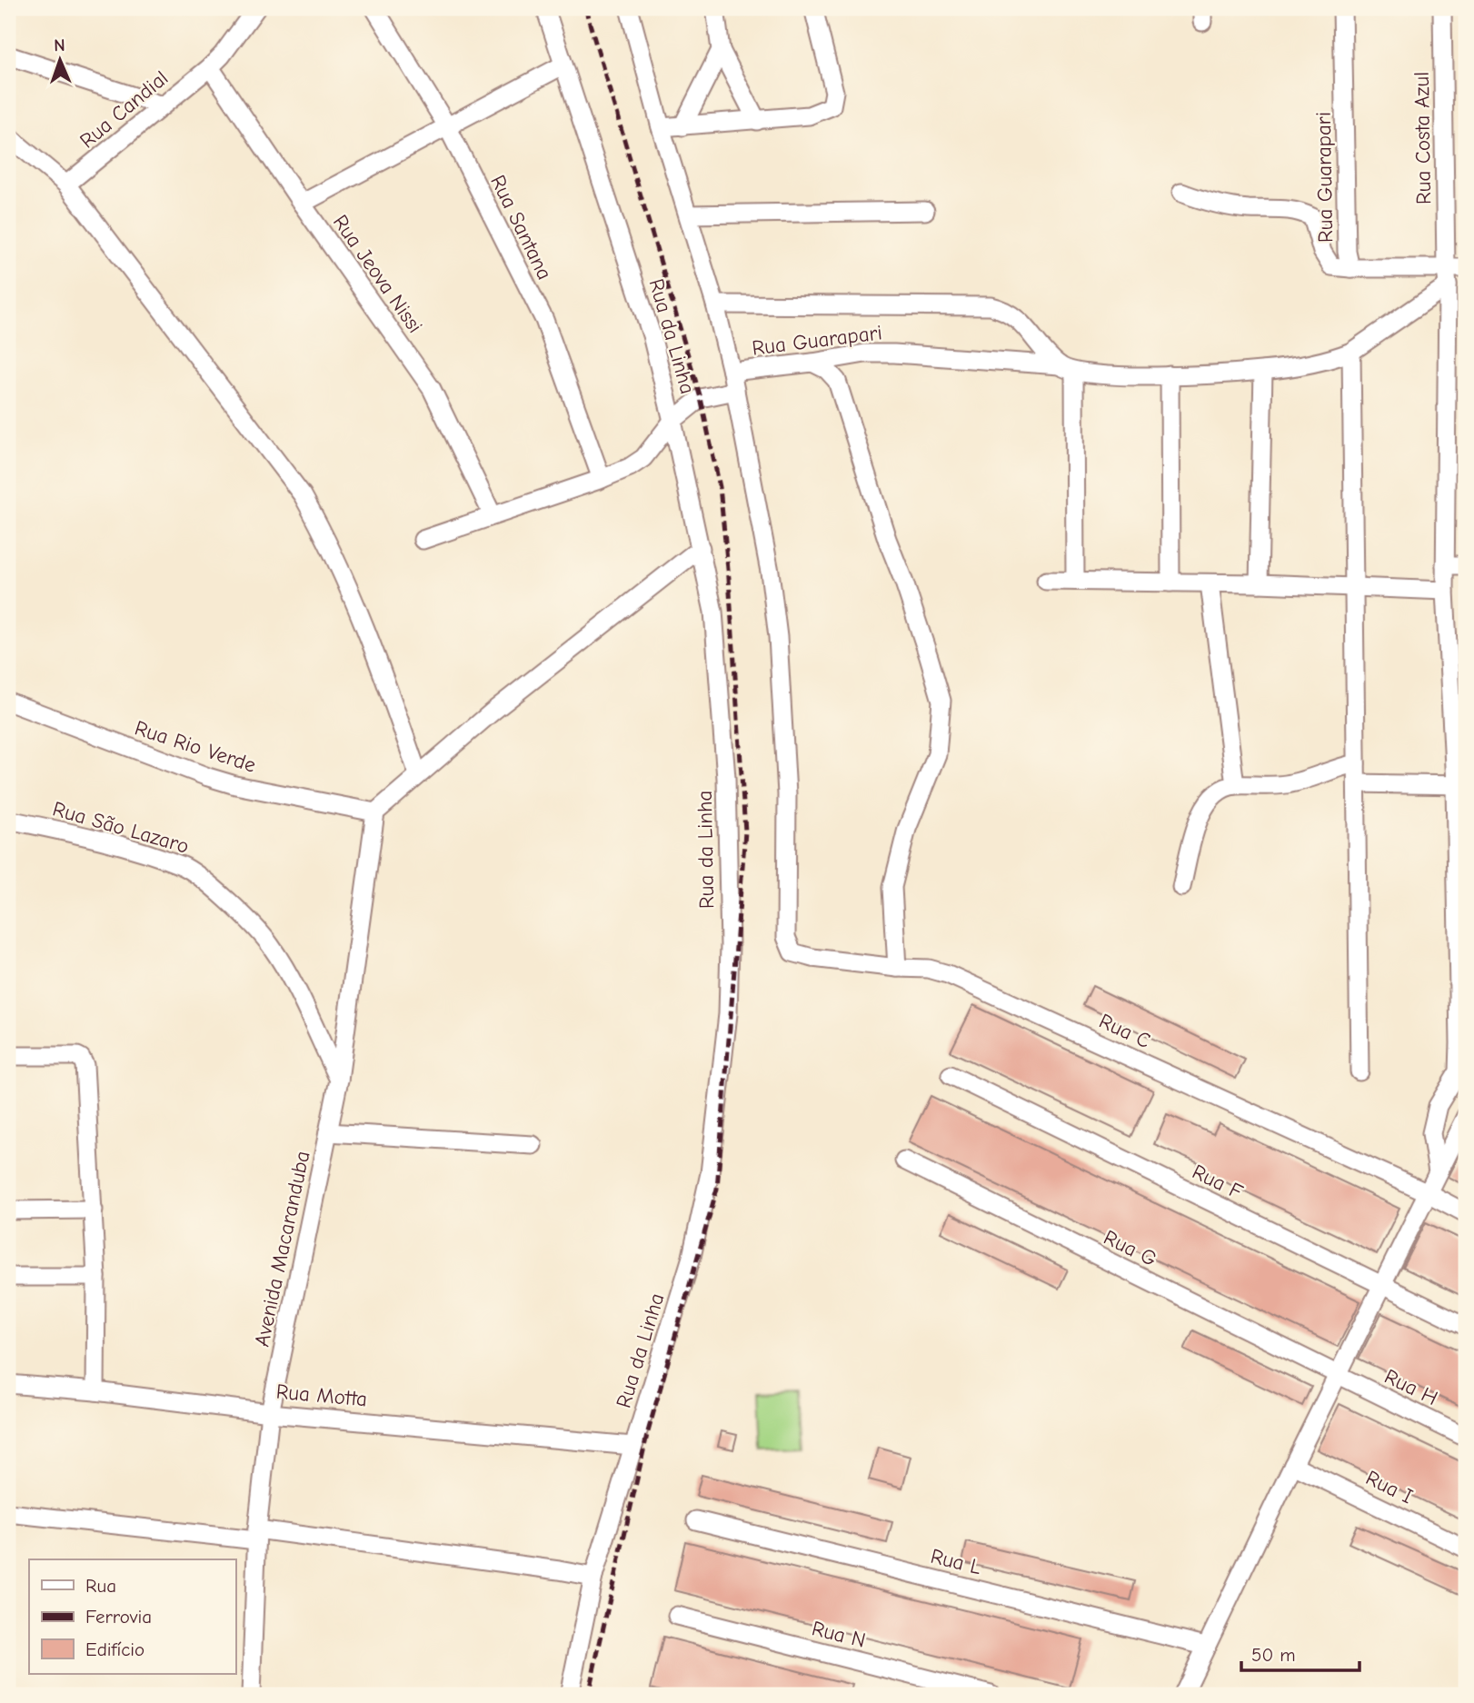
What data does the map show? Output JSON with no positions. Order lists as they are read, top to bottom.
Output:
{
  "streets": {
    "street": [
      "Rua Candial",
      "Rua Costa Azul",
      "Rua Guarapari",
      "Rua Santana",
      "Rua Jeova Nissi",
      "Rua da Linha",
      "Rua Rio Verde",
      "Rua São Lazaro",
      "Rua C",
      "Rua F",
      "Rua G",
      "Avenida Macaranduba",
      "Rua H",
      "Rua Motta",
      "Rua I",
      "Rua L",
      "Rua N"
    ]
  },
  "crossings": [
    ["Rua Candial", "Rua Jeova Nissi"],
    ["Rua Costa Azul", "Rua Guarapari"],
    ["Rua da Linha", "Rua Motta"],
    ["Rua Rio Verde", "Avenida Macaranduba"],
    ["Rua São Lazaro", "Avenida Macaranduba"],
    ["Rua G", "Rua H"],
    ["Avenida Macaranduba", "Rua Motta"]
  ],
  "legend": ["Rua", "Ferrovia", "Edifício"],
  "scale_bar": "50 m",
  "north": "top"
}
